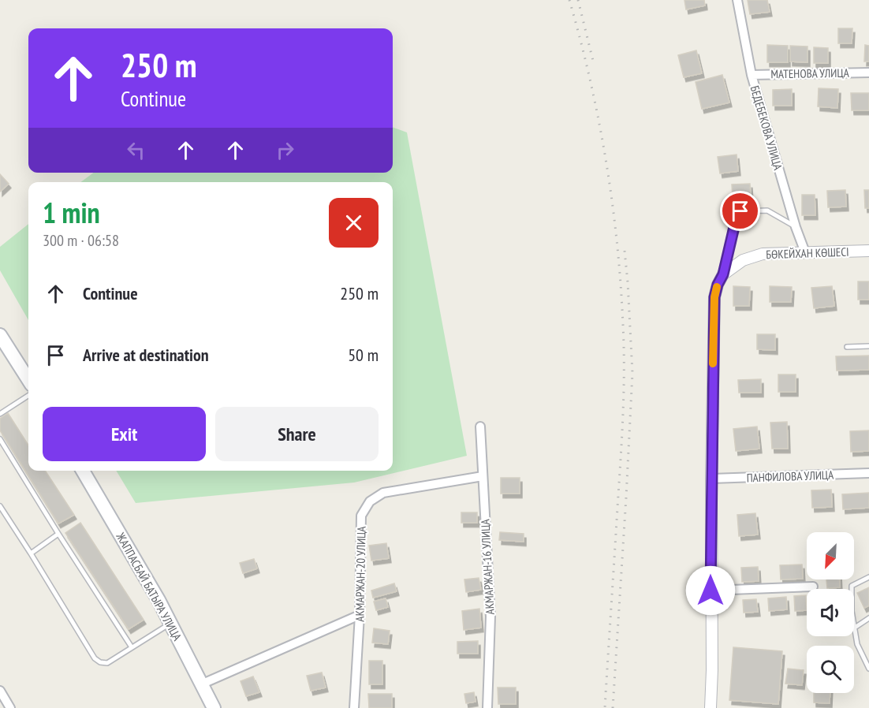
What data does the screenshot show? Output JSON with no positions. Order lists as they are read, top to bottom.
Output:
{
  "streets": {
    "main road": ["ЖАППАСБАЙ БАТЫРА УЛИЦА"],
    "street": [
      "МАТЕНОВА УЛИЦА",
      "БЕДЕБЕКОВА УЛИЦА",
      "БӨКЕЙХАН КӨШЕСІ",
      "ПАНФИЛОВА УЛИЦА",
      "АКМАРЖАН-16 УЛИЦА",
      "АКМАРЖАН-20 УЛИЦА"
    ]
  },
  "crossings": [
    ["МАТЕНОВА УЛИЦА", "БЕДЕБЕКОВА УЛИЦА"],
    ["БЕДЕБЕКОВА УЛИЦА", "БӨКЕЙХАН КӨШЕСІ"],
    ["АКМАРЖАН-16 УЛИЦА", "АКМАРЖАН-20 УЛИЦА"]
  ],
  "north": "bottom left",
  "page": {
    "turn": ["250 m", "Continue"],
    "heading": ["1 min", "300 m · 06:58"],
    "list": [
      {
        "name": "Continue",
        "value": "250 m"
      },
      {
        "name": "Arrive at destination",
        "value": "50 m"
      }
    ],
    "buttons": ["Exit", "Share"]
  }
}
